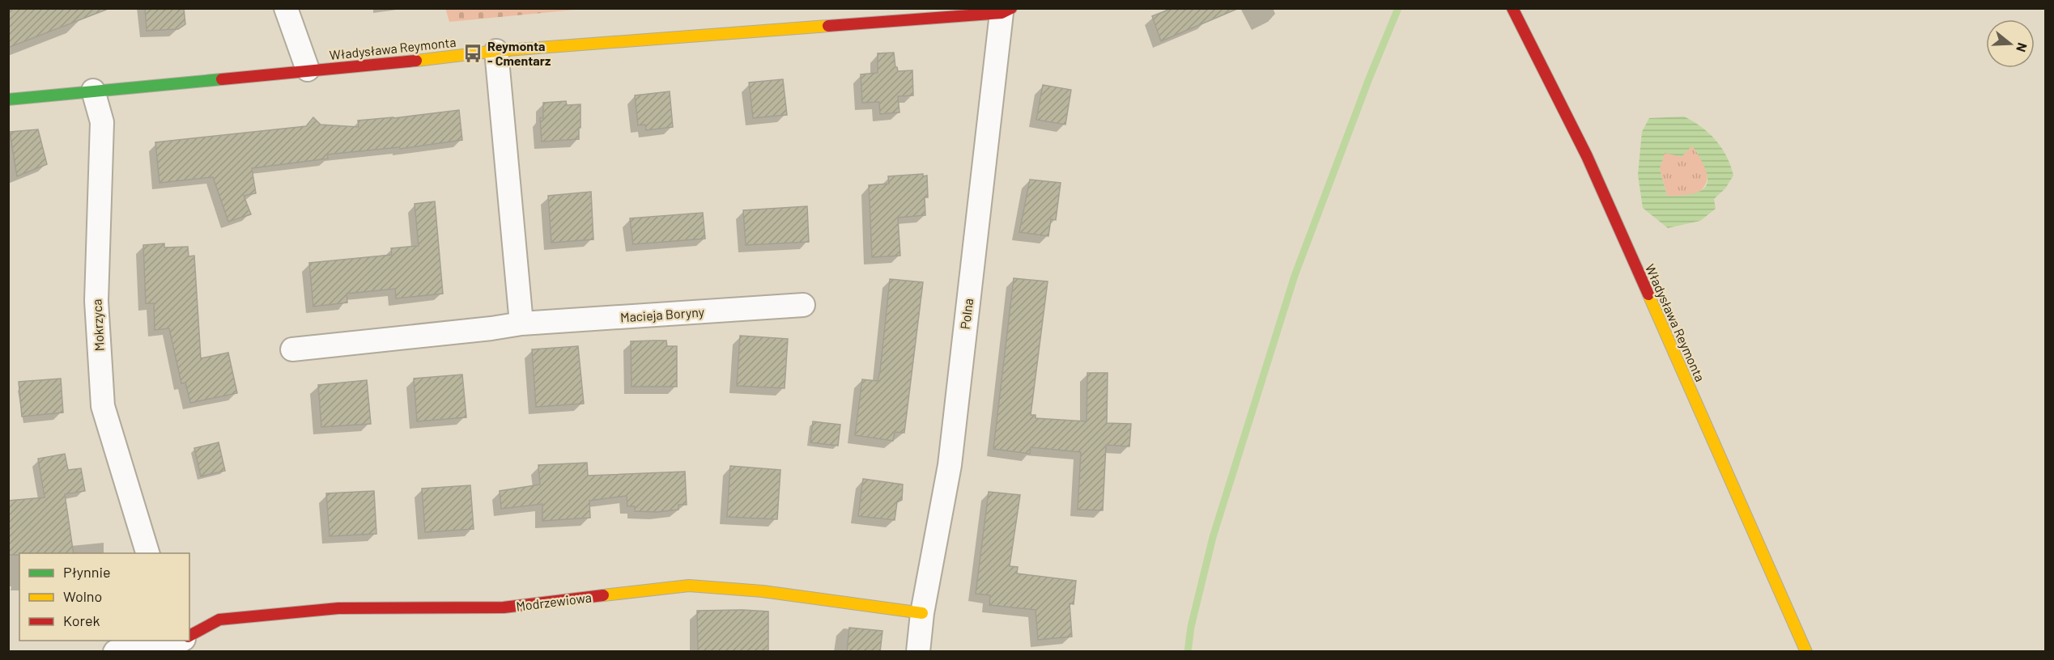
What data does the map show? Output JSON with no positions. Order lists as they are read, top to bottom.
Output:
{
  "streets": {
    "street": [
      "Władysława Reymonta",
      "Polna",
      "Macieja Boryny",
      "Mokrzyca",
      "Modrzewiowa"
    ]
  },
  "crossings": [
    ["Władysława Reymonta", "Polna"],
    ["Władysława Reymonta", "Mokrzyca"],
    ["Polna", "Modrzewiowa"]
  ],
  "places": {
    "bus stop": ["Reymonta - Cmentarz"]
  },
  "legend": ["Płynnie", "Wolno", "Korek"],
  "north": "right"
}
